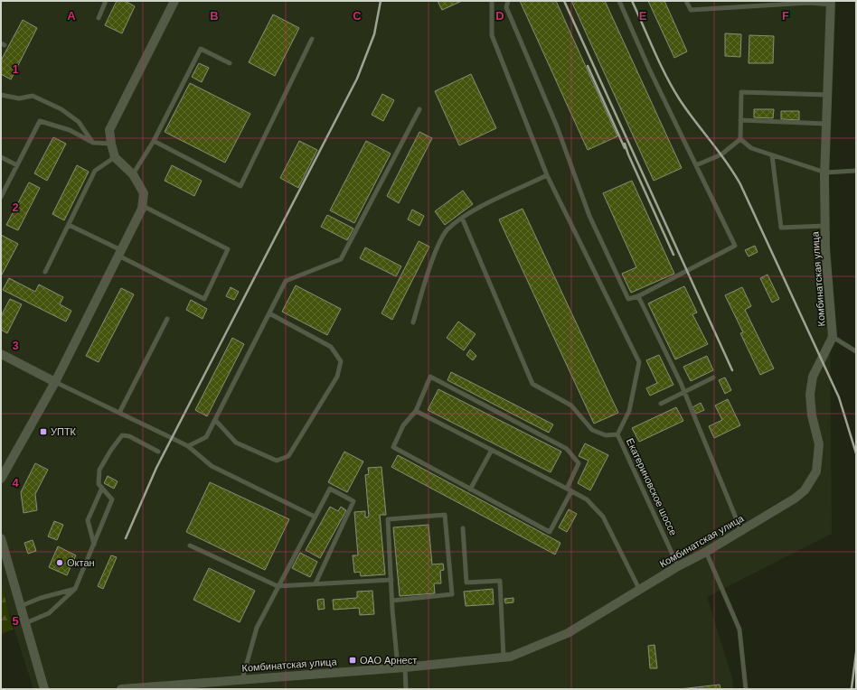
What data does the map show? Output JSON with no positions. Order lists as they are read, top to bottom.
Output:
{
  "streets": {
    "street": ["Комбинатская улица"],
    "lane": ["Екатериновское шоссе"]
  },
  "crossings": [
    ["Комбинатская улица", "Екатериновское шоссе"]
  ],
  "places": {
    "transit": ["УПТК", "ОАО Арнест"],
    "other": ["Октан"]
  },
  "grid": {
    "columns": [
      "A",
      "B",
      "C",
      "D",
      "E",
      "F"
    ],
    "rows": [
      "1",
      "2",
      "3",
      "4",
      "5"
    ]
  }
}
